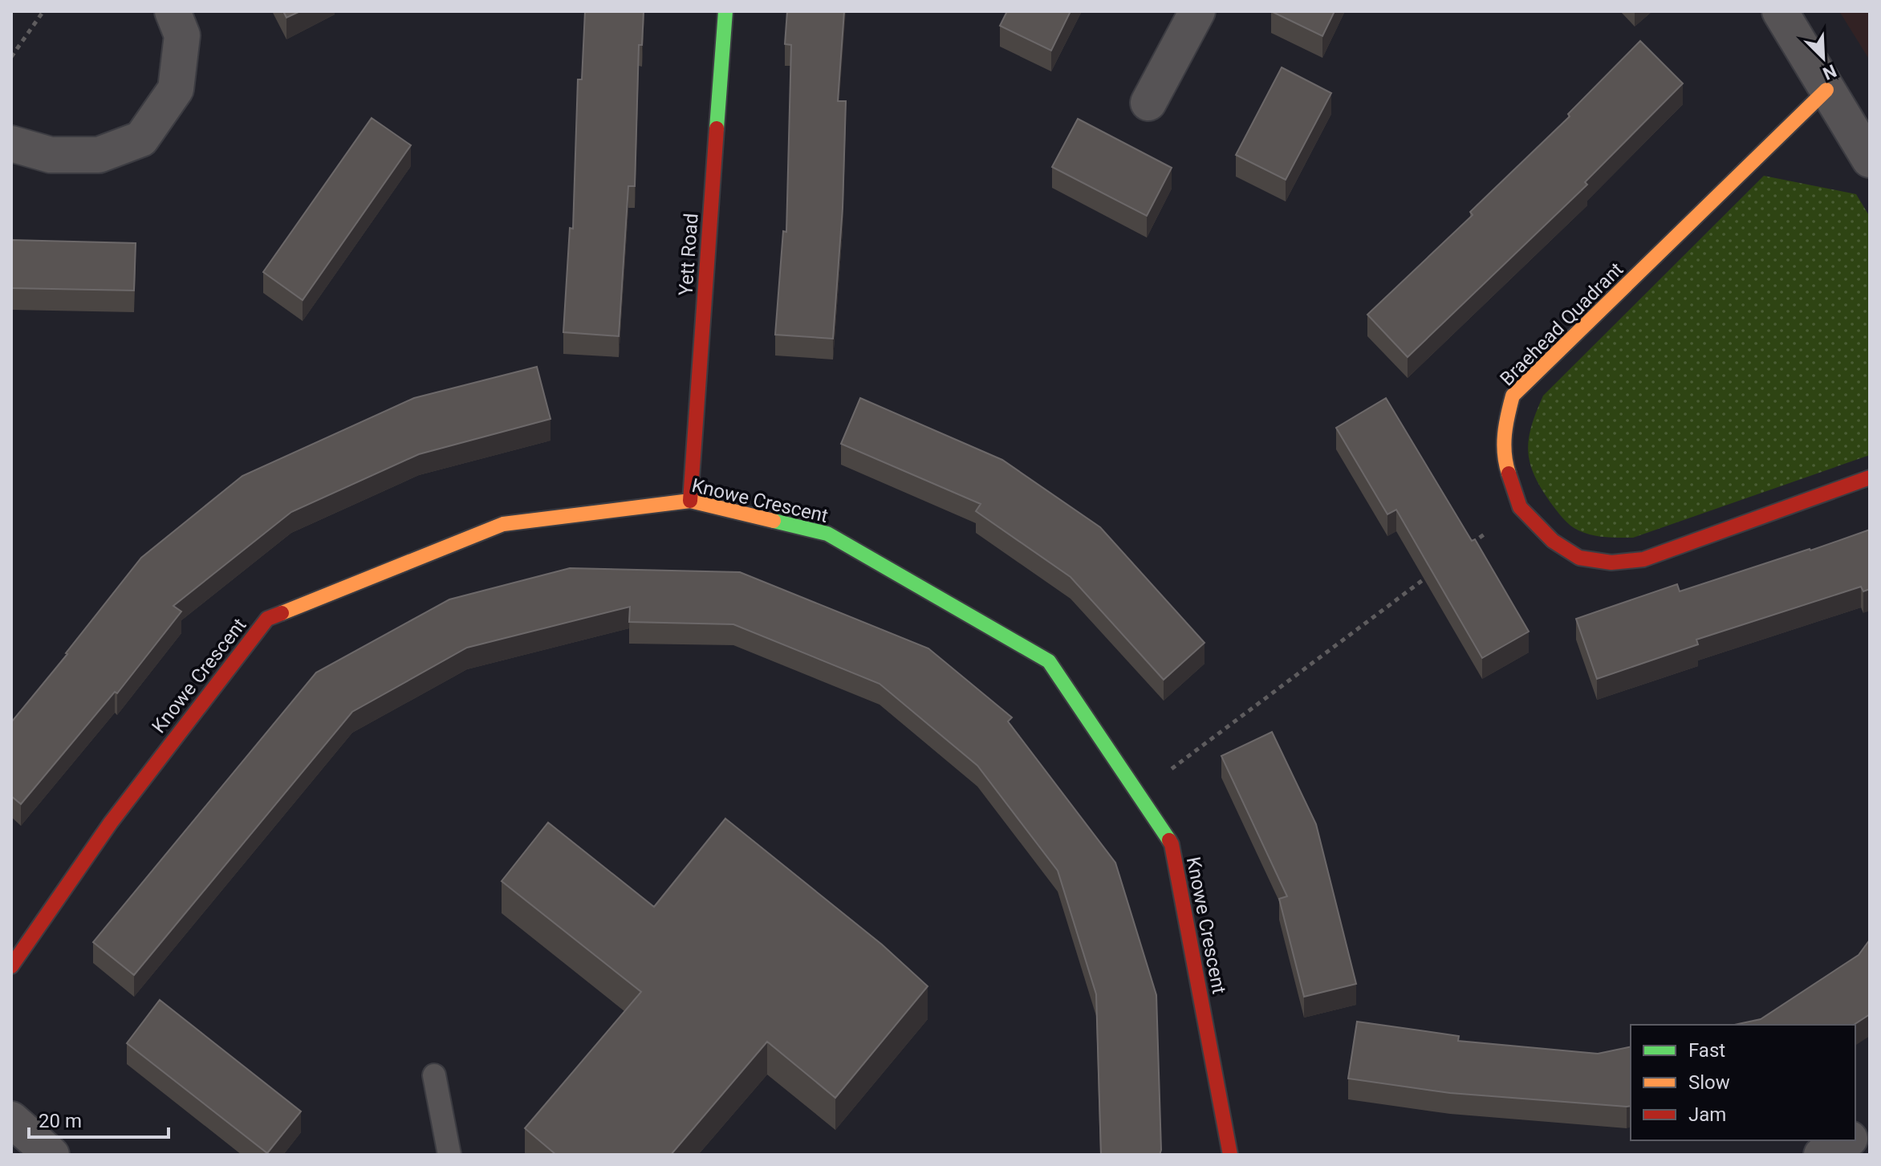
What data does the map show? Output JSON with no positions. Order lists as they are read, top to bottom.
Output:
{
  "streets": {
    "street": ["Yett Road", "Braehead Quadrant", "Knowe Crescent"]
  },
  "crossings": [
    ["Yett Road", "Knowe Crescent"]
  ],
  "legend": ["Fast", "Slow", "Jam"],
  "scale_bar": "20 m",
  "north": "bottom right"
}
